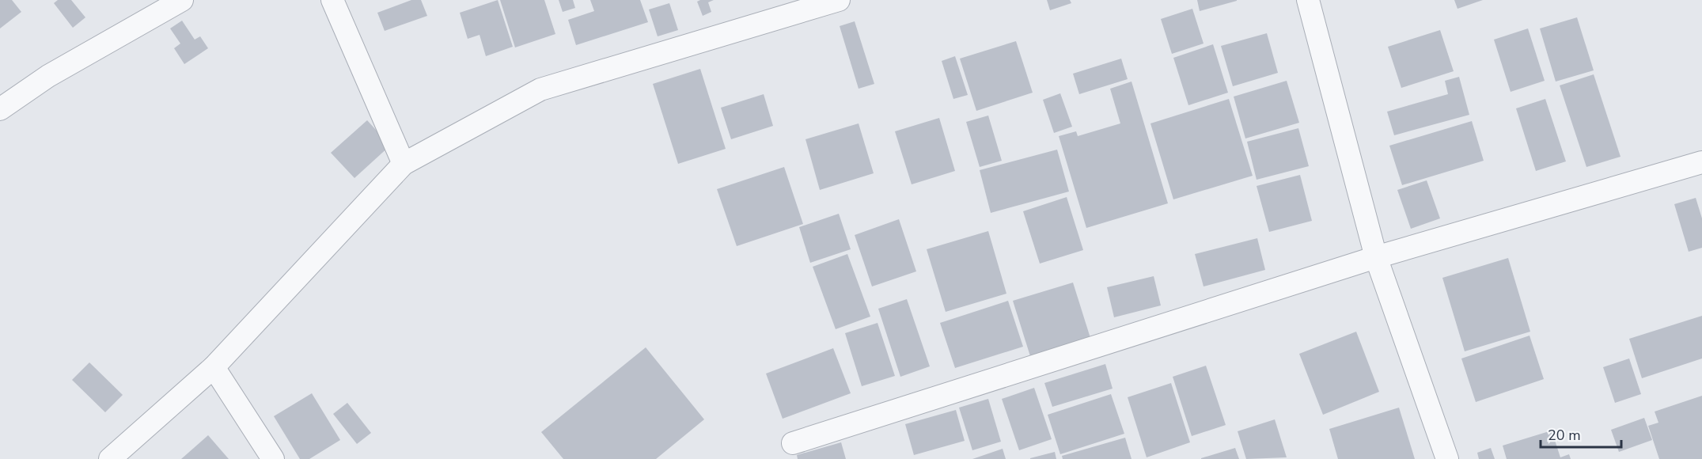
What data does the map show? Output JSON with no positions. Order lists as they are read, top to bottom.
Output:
{
  "scale_bar": "20 m"
}
